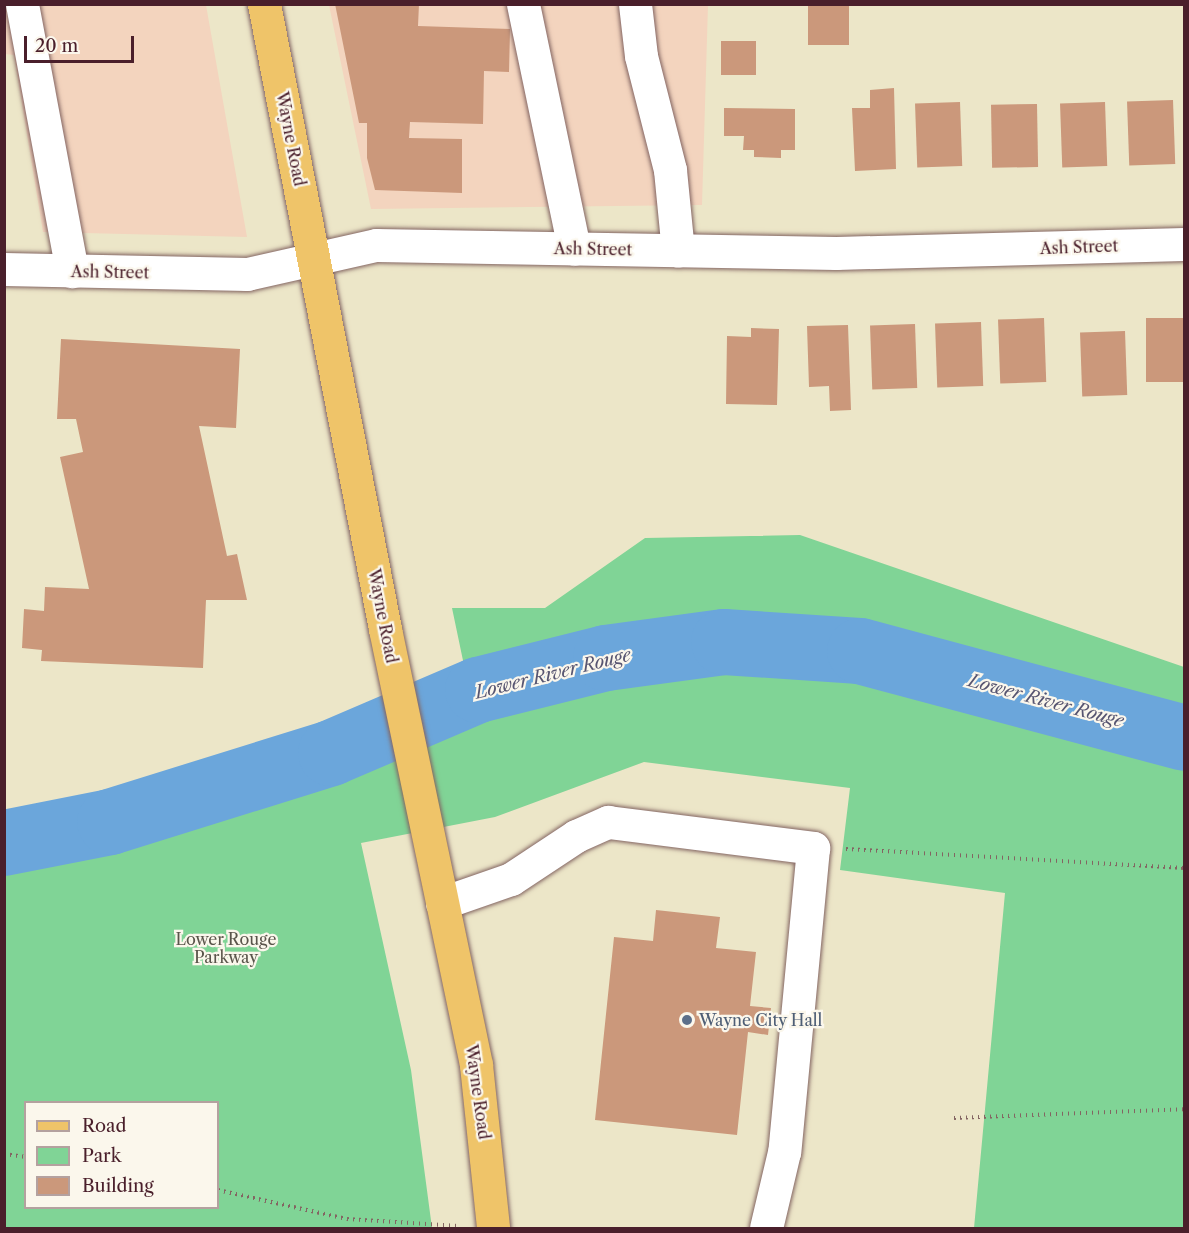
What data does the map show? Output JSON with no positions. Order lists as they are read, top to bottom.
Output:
{
  "streets": {
    "main road": ["Wayne Road"],
    "street": ["Ash Street"]
  },
  "crossings": [
    ["Wayne Road", "Ash Street"]
  ],
  "water": ["Lower River Rouge"],
  "parks": ["Lower Rouge Parkway"],
  "places": ["Wayne City Hall"],
  "legend": ["Road", "Park", "Building"],
  "scale_bar": "20 m"
}
